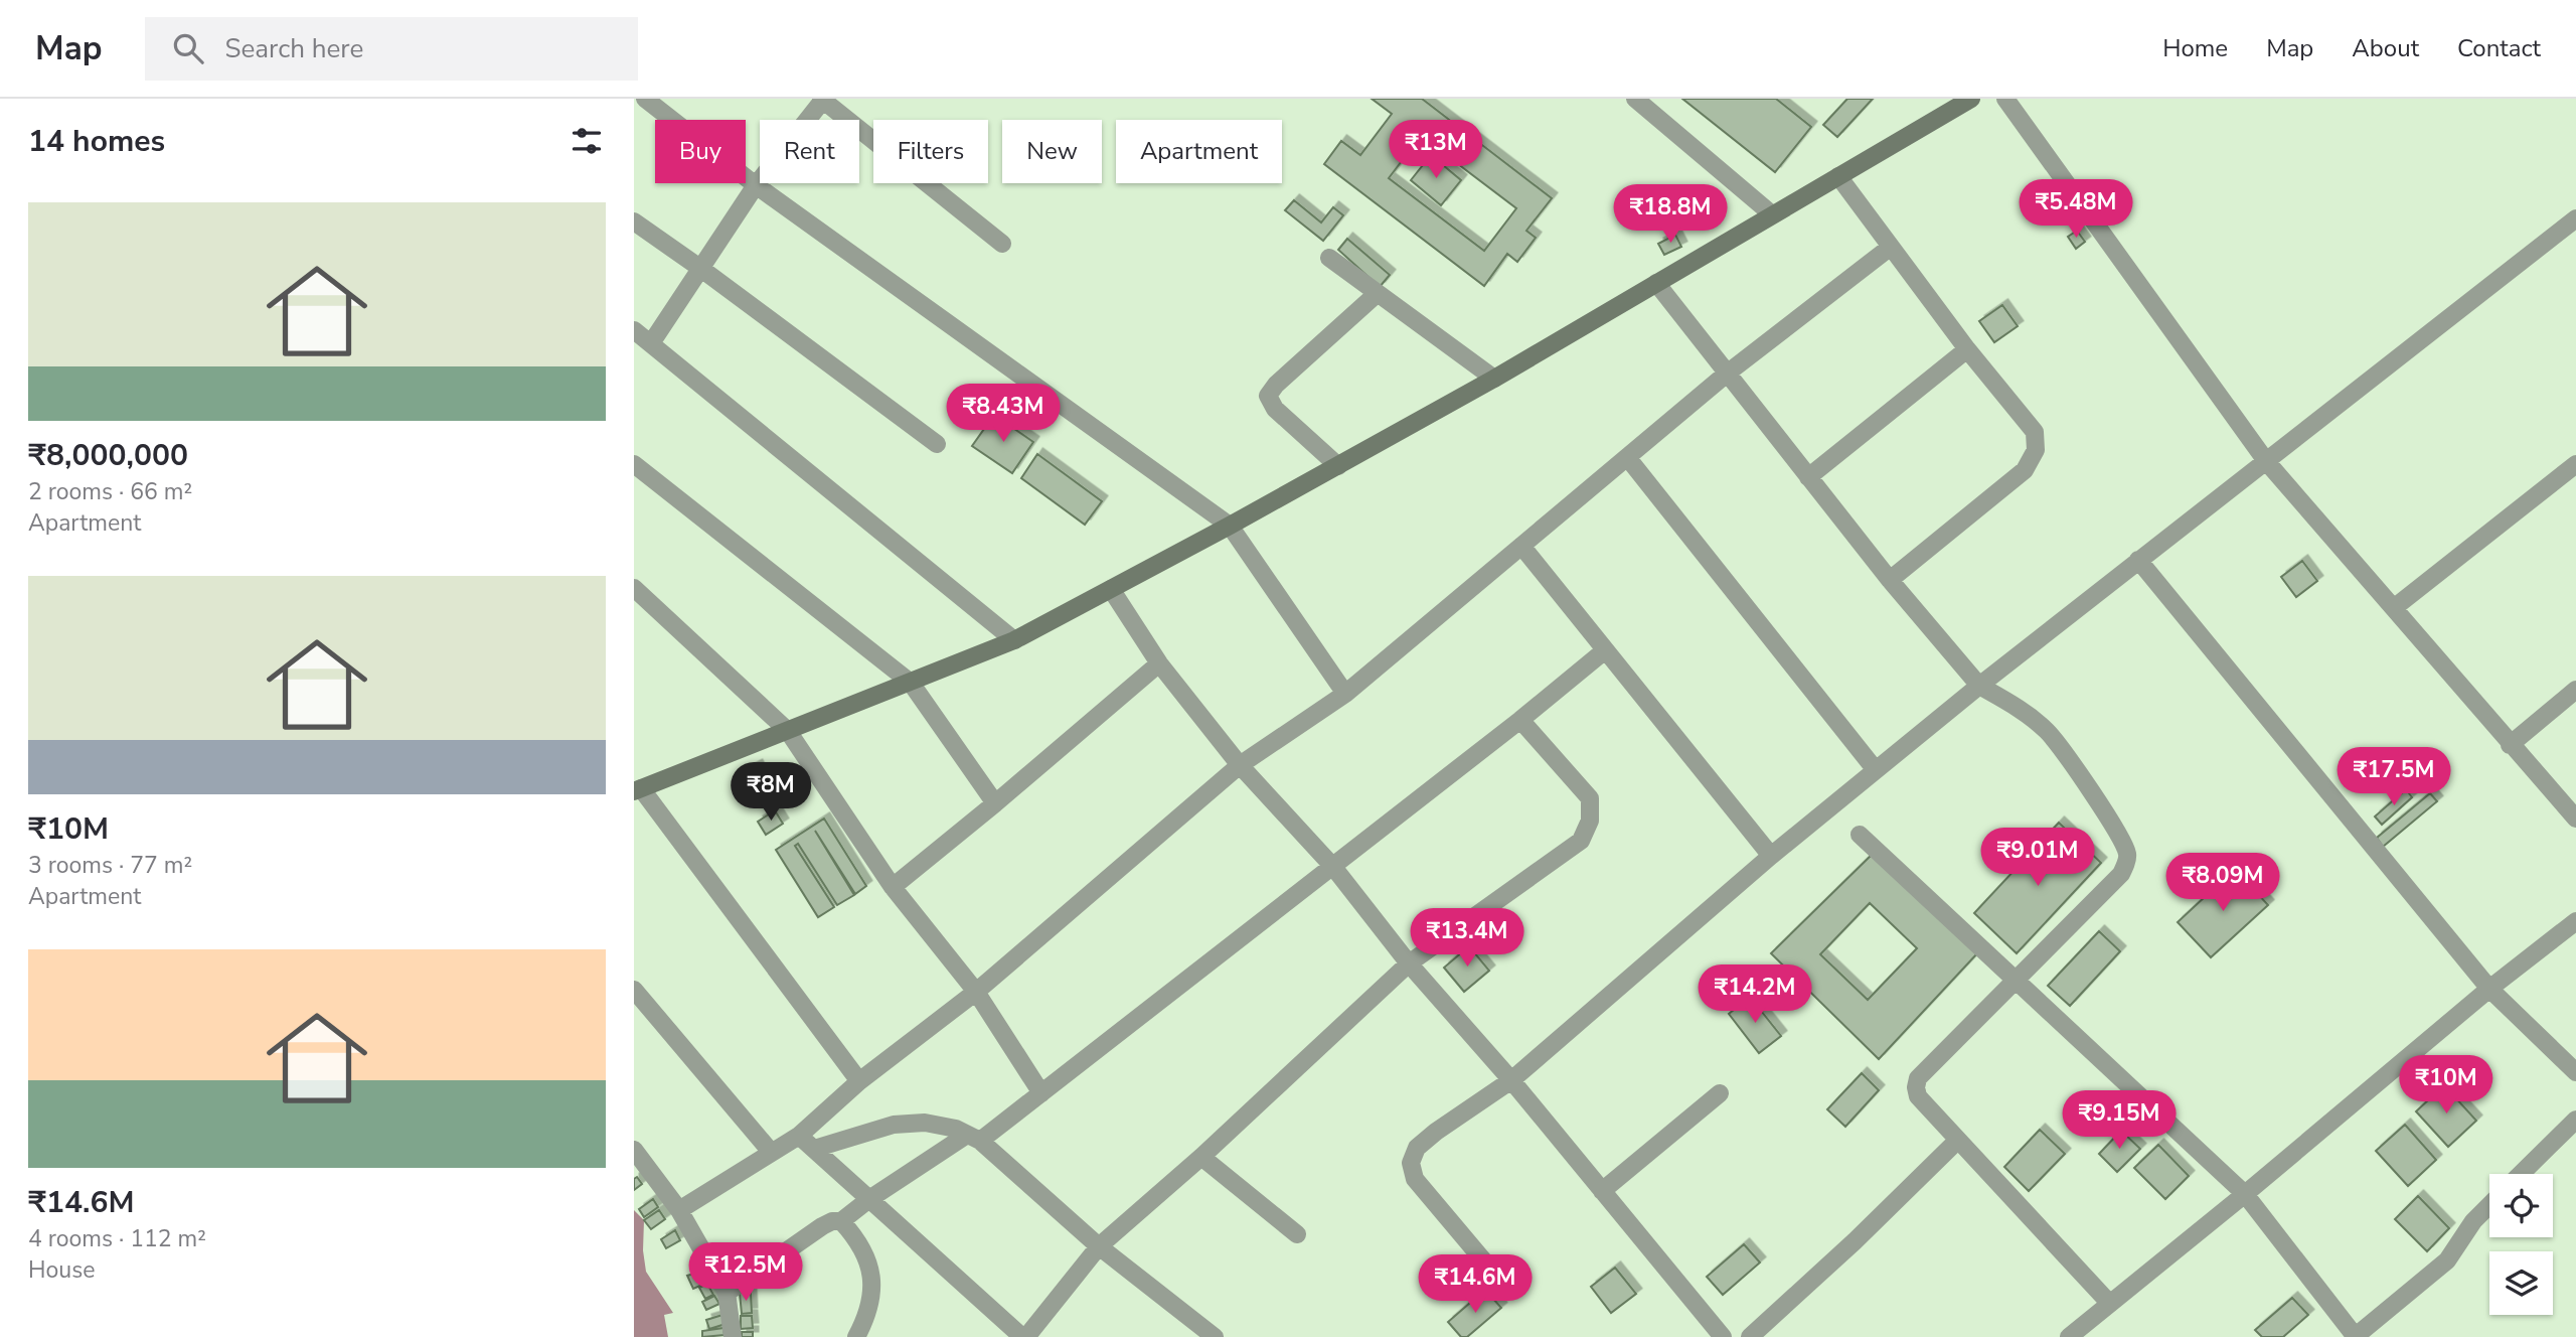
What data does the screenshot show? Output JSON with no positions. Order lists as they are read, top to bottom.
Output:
{
  "page": {
    "header": "Map",
    "search": "Search here",
    "nav": [
      "Home",
      "Map",
      "About",
      "Contact"
    ],
    "heading": "14 homes",
    "price": [
      "₹13M",
      "₹5.48M",
      "₹18.8M",
      "₹8.43M",
      "₹17.5M",
      "₹8M",
      "₹9.01M",
      "₹8.09M",
      "₹13.4M",
      "₹14.2M",
      "₹10M",
      "₹9.15M",
      "₹12.5M",
      "₹14.6M"
    ],
    "chip": [
      "Buy",
      "Rent",
      "Filters",
      "New",
      "Apartment"
    ],
    "list": [
      {
        "name": "₹8,000,000",
        "note": "2 rooms · 66 m² · Apartment"
      },
      {
        "name": "₹10M",
        "note": "3 rooms · 77 m² · Apartment"
      },
      {
        "name": "₹14.6M",
        "note": "4 rooms · 112 m² · House"
      }
    ]
  }
}
